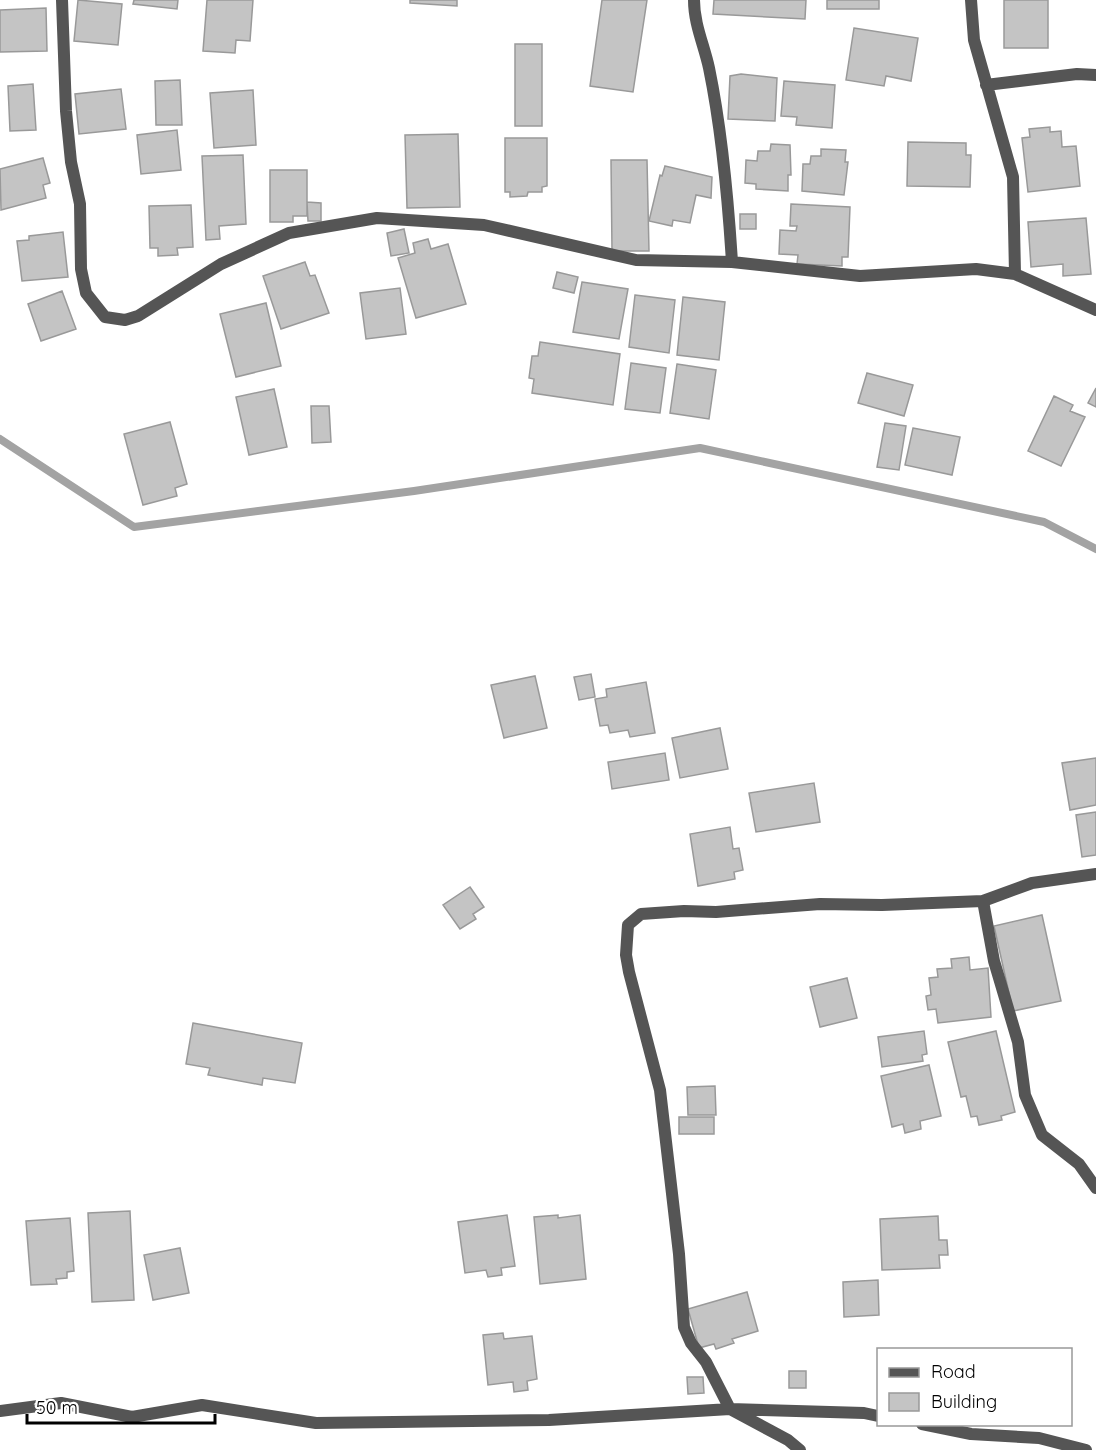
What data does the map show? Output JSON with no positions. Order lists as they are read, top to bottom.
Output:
{
  "legend": ["Road", "Building"],
  "scale_bar": "50 m"
}
